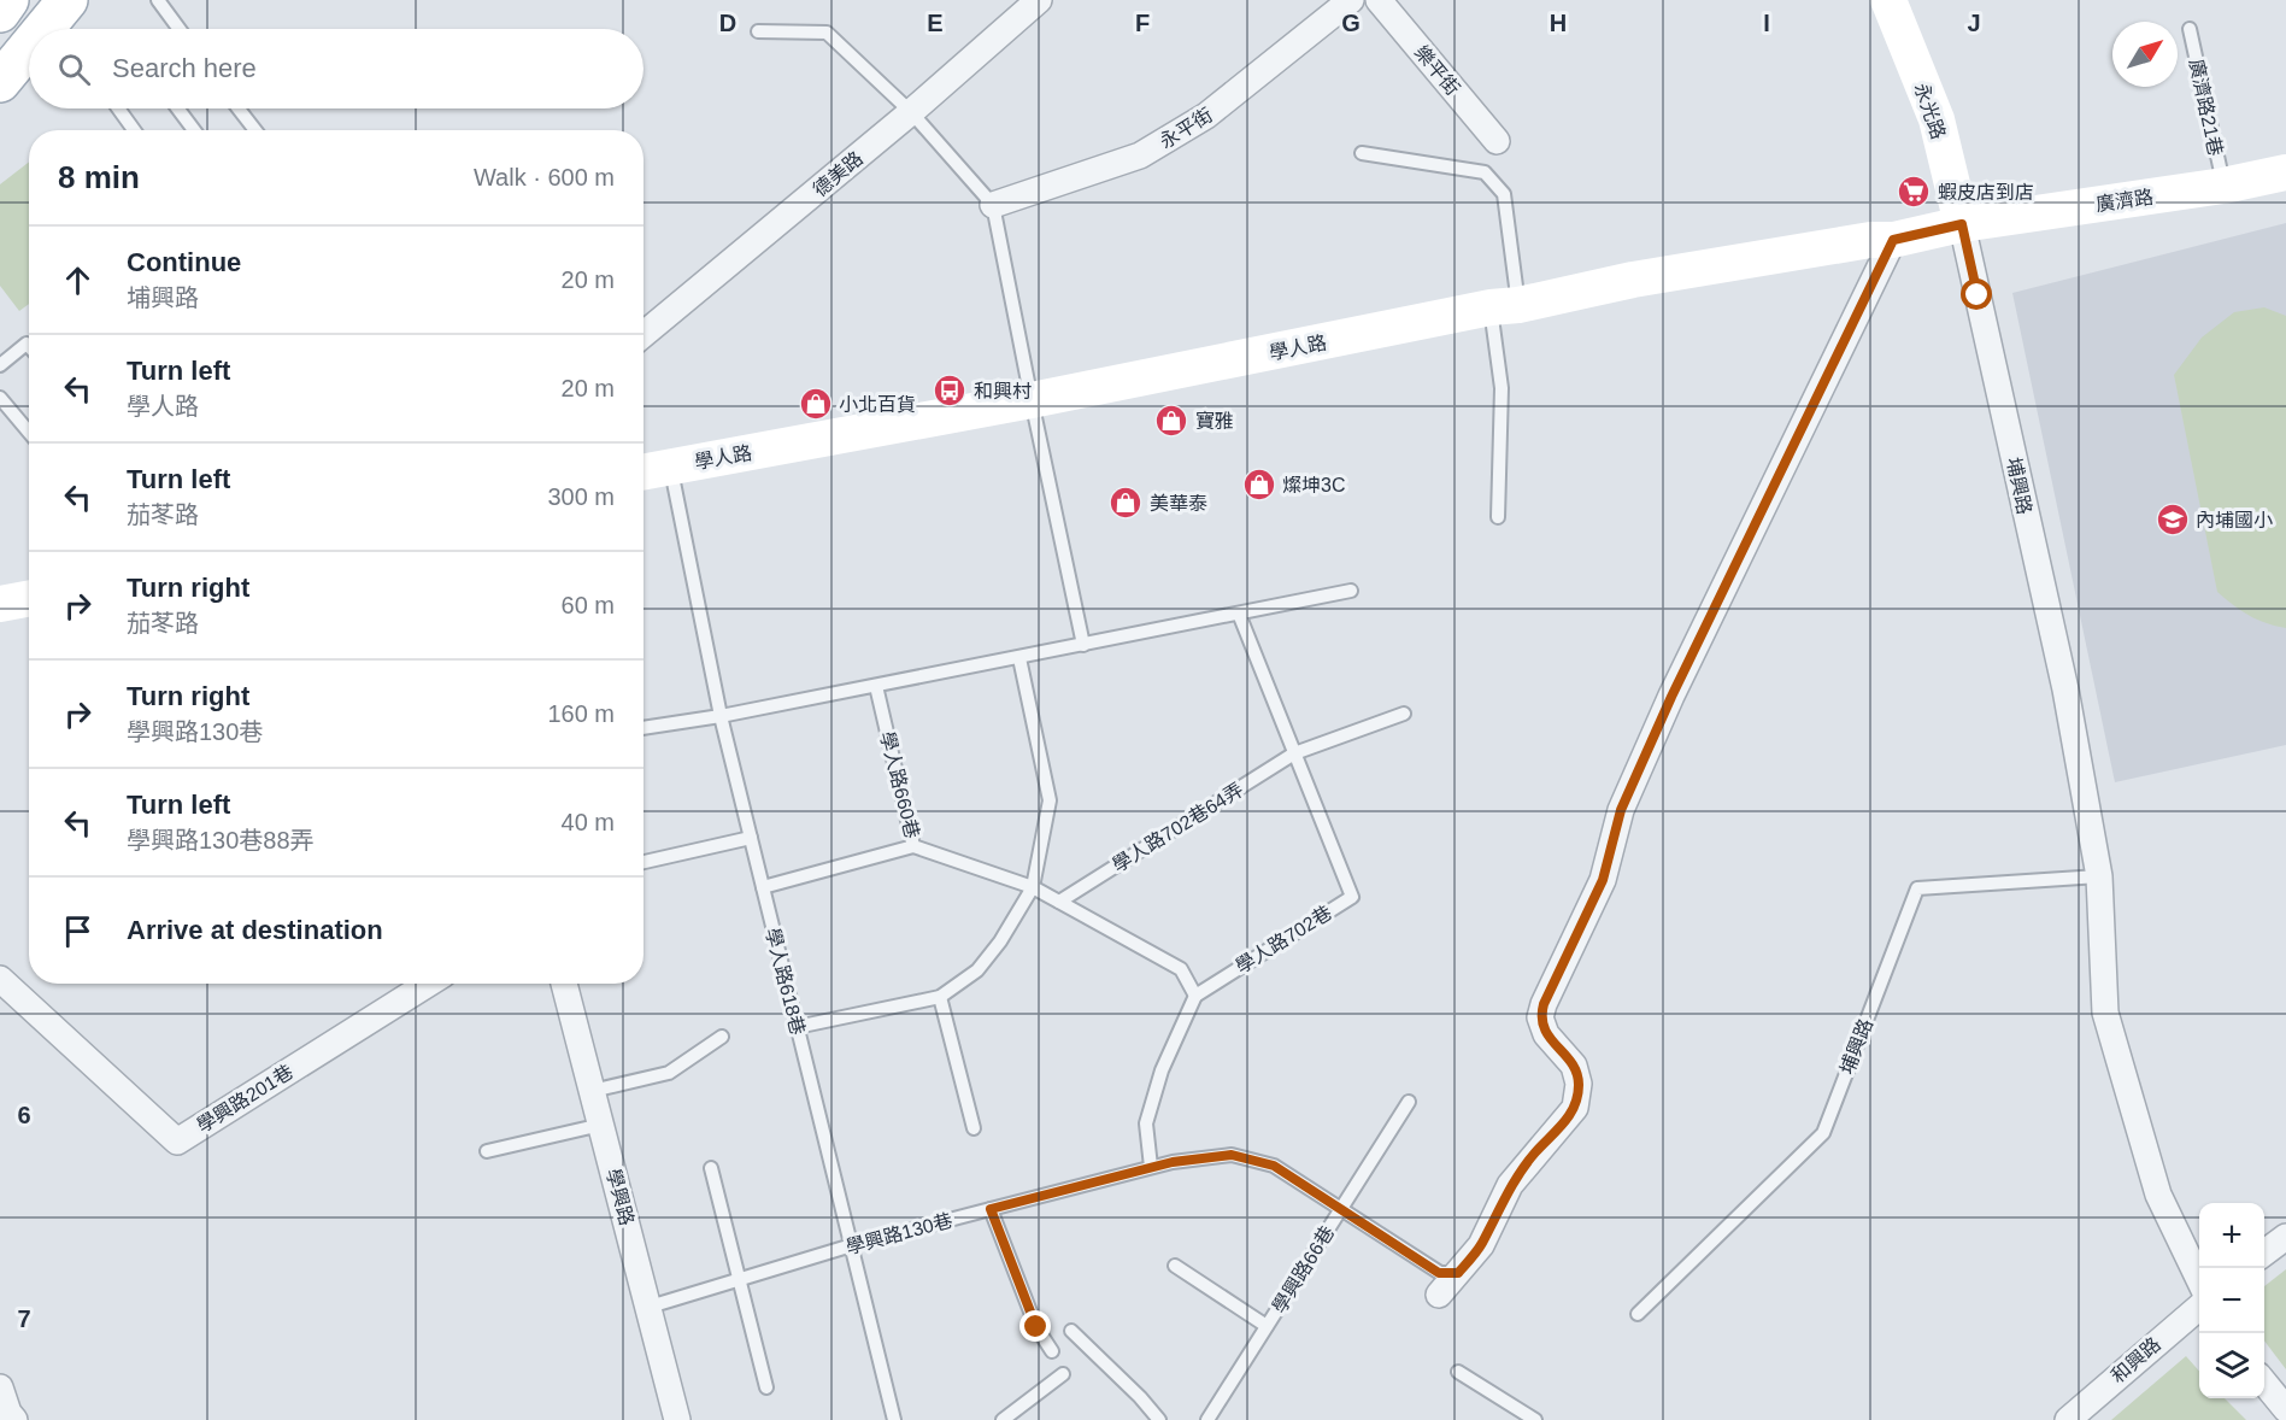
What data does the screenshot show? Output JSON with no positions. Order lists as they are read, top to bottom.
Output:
{
  "streets": {
    "main road": ["永光路", "廣濟路", "學人路"],
    "street": [
      "樂平街",
      "永平街",
      "德美路",
      "埔興路",
      "學興路201巷",
      "學興路",
      "和興路"
    ],
    "lane": [
      "廣濟路21巷",
      "學人路660巷",
      "學人路702巷64弄",
      "學人路702巷",
      "學人路618巷",
      "學興路130巷",
      "學興路66巷"
    ]
  },
  "crossings": [
    ["廣濟路21巷", "廣濟路"],
    ["永光路", "廣濟路"],
    ["永光路", "學人路"],
    ["永光路", "埔興路"],
    ["廣濟路", "學人路"],
    ["廣濟路", "埔興路"],
    ["學人路", "埔興路"],
    ["學人路", "學人路618巷"],
    ["學人路660巷", "學人路702巷64弄"],
    ["學人路660巷", "學人路702巷"],
    ["學人路702巷64弄", "學人路702巷"],
    ["學人路618巷", "學興路130巷"],
    ["學興路", "學興路130巷"],
    ["學興路130巷", "學興路66巷"]
  ],
  "places": {
    "supermarket": ["蝦皮店到店"],
    "bus stop": ["和興村"],
    "shop": [
      "小北百貨",
      "寶雅",
      "燦坤3C",
      "美華泰"
    ],
    "school or university": ["內埔國小"]
  },
  "north": "top right",
  "page": {
    "search": "Search here",
    "heading": ["8 min", "Walk · 600 m"],
    "list": [
      ["Continue", "埔興路", "20 m"],
      ["Turn left", "學人路", "20 m"],
      ["Turn left", "茄苳路", "300 m"],
      ["Turn right", "茄苳路", "60 m"],
      ["Turn right", "學興路130巷", "160 m"],
      ["Turn left", "學興路130巷88弄", "40 m"],
      "Arrive at destination"
    ],
    "map_buttons": ["+", "−"]
  },
  "grid": {
    "columns": [
      "D",
      "E",
      "F",
      "G",
      "H",
      "I",
      "J"
    ],
    "rows": ["6", "7"]
  }
}
